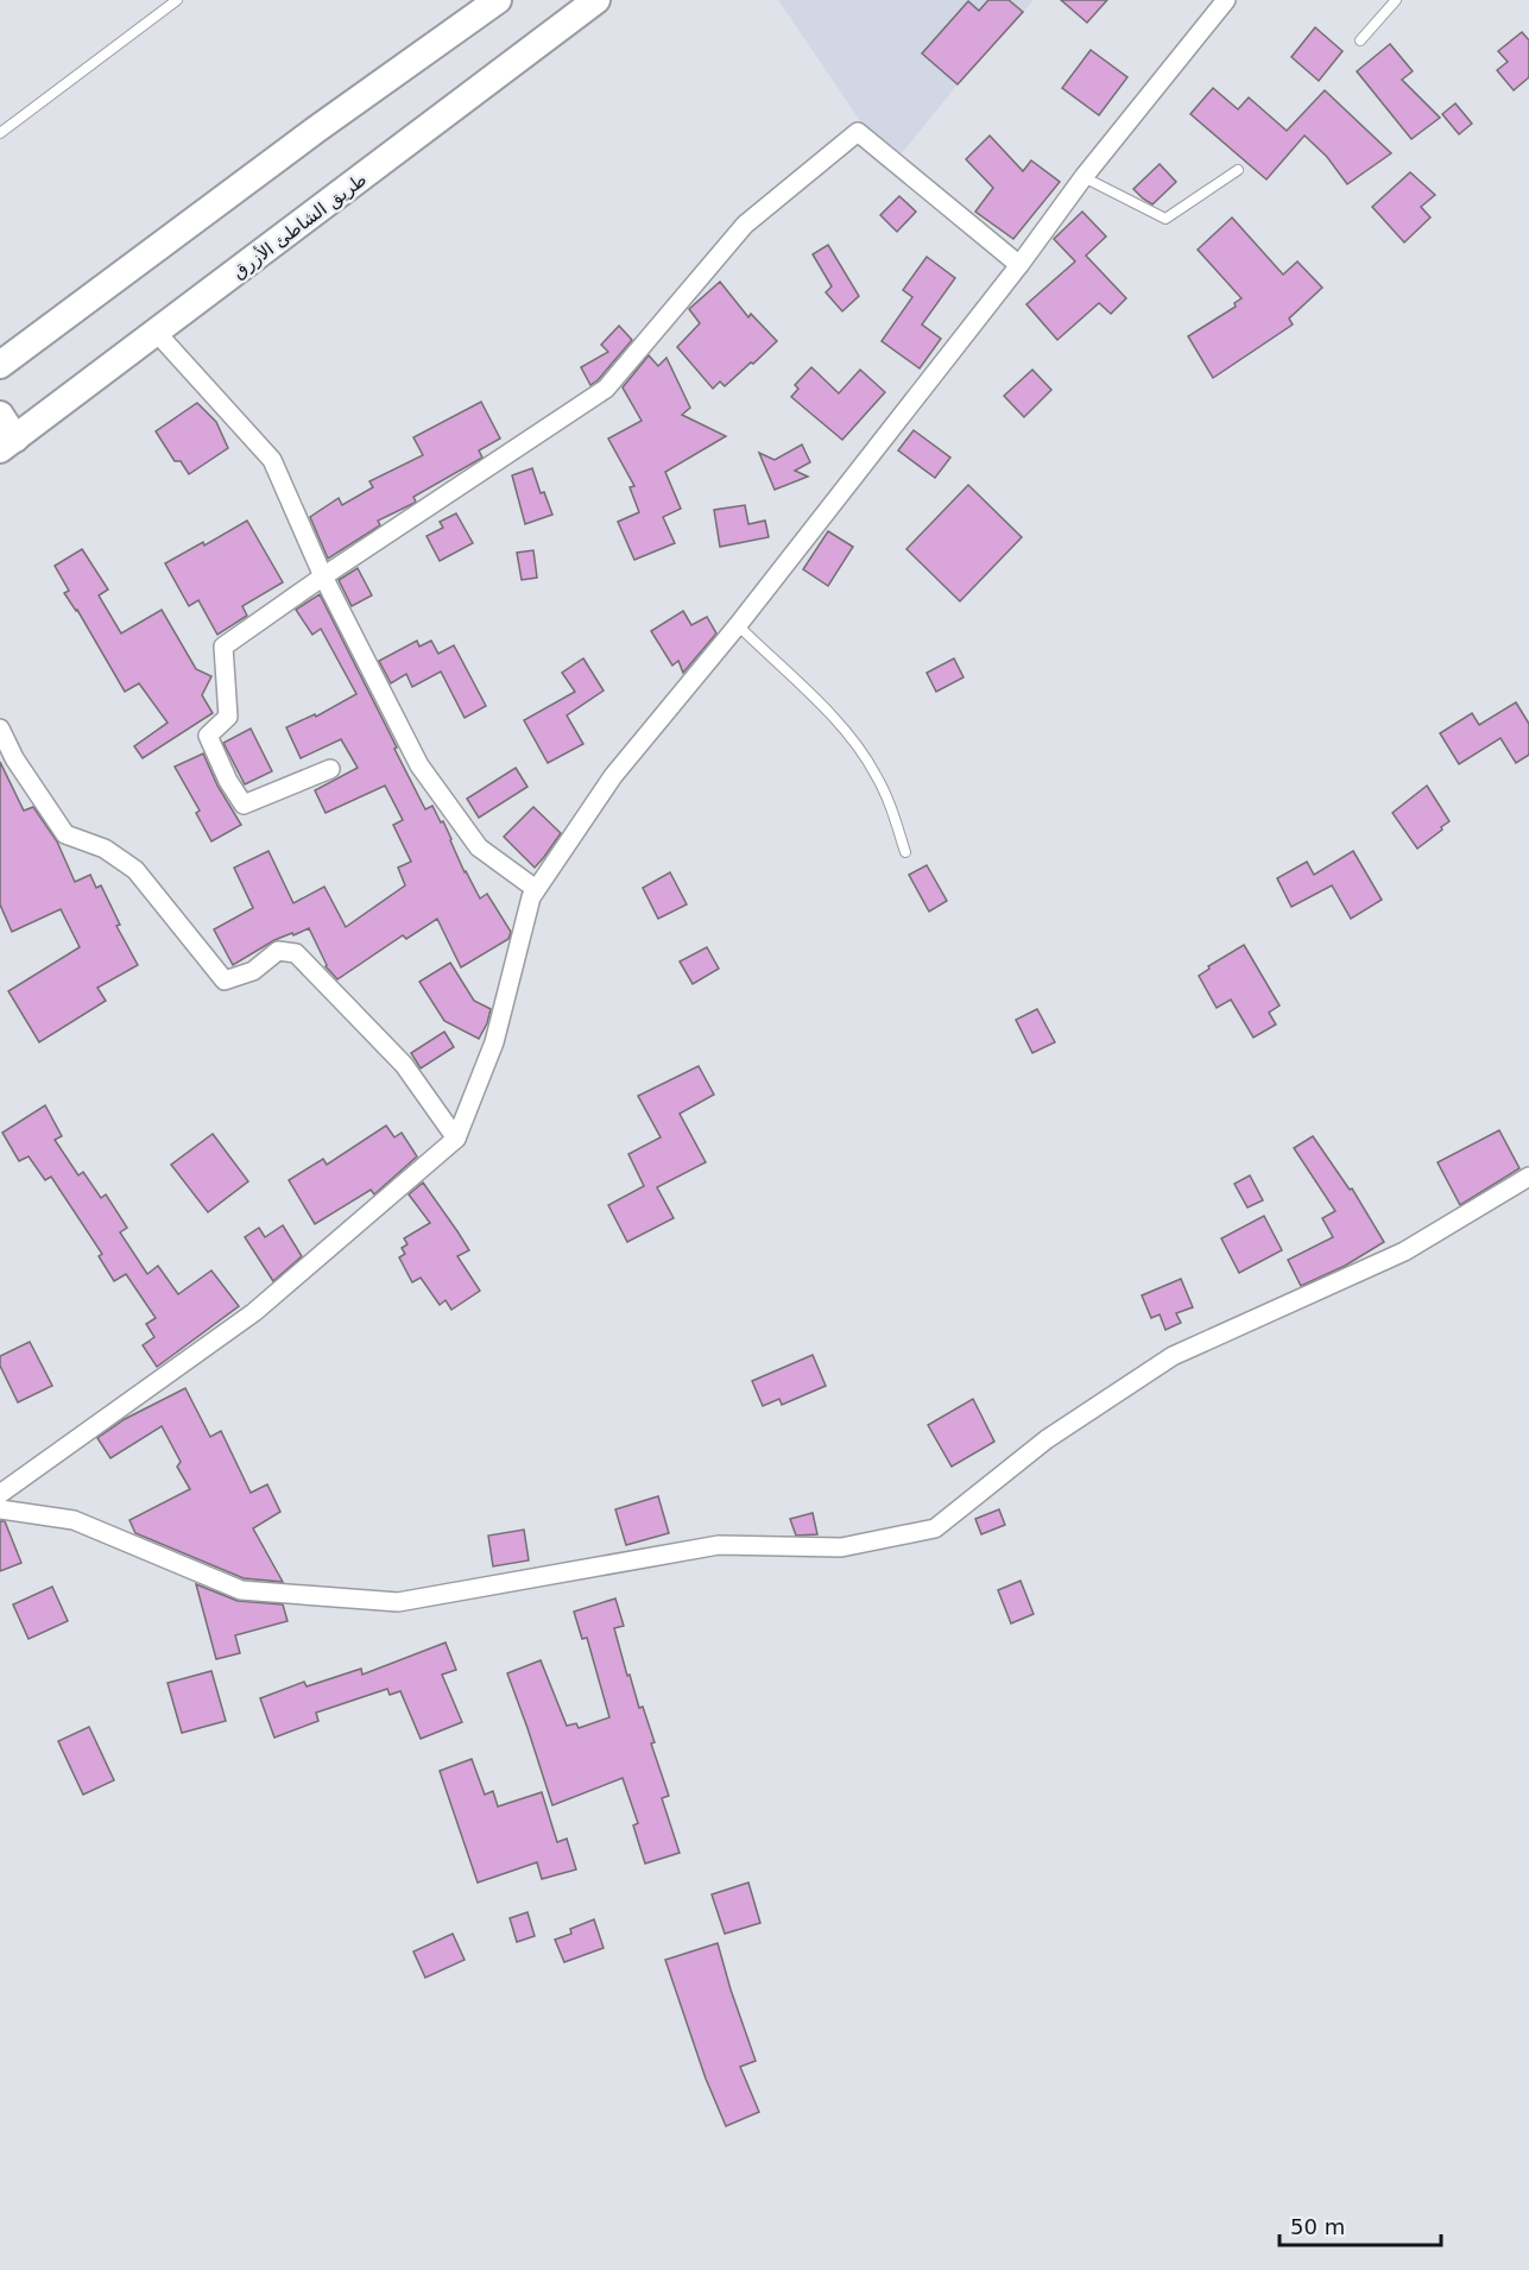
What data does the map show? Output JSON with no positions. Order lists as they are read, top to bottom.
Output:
{
  "streets": {
    "main road": ["طريق الشاطئ الأزرق"]
  },
  "scale_bar": "50 m"
}
